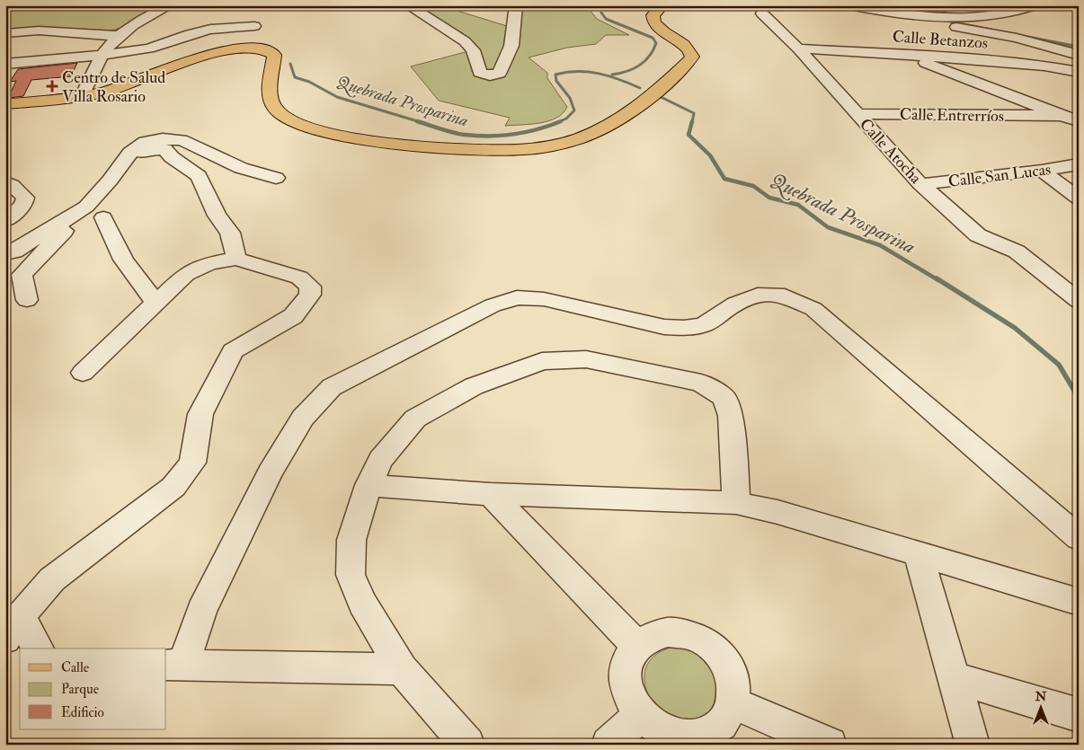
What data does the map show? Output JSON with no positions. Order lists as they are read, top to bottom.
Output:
{
  "streets": {
    "street": [
      "Calle Betanzos",
      "Calle Entrerríos",
      "Calle Atocha",
      "Calle San Lucas"
    ]
  },
  "crossings": [
    ["Calle Betanzos", "Calle Atocha"],
    ["Calle Entrerríos", "Calle Atocha"],
    ["Calle Atocha", "Calle San Lucas"]
  ],
  "water": ["Quebrada Prosparina"],
  "places": {
    "health": ["Centro de Salud Villa Rosario"]
  },
  "legend": ["Calle", "Parque", "Edificio"],
  "north": "top"
}
